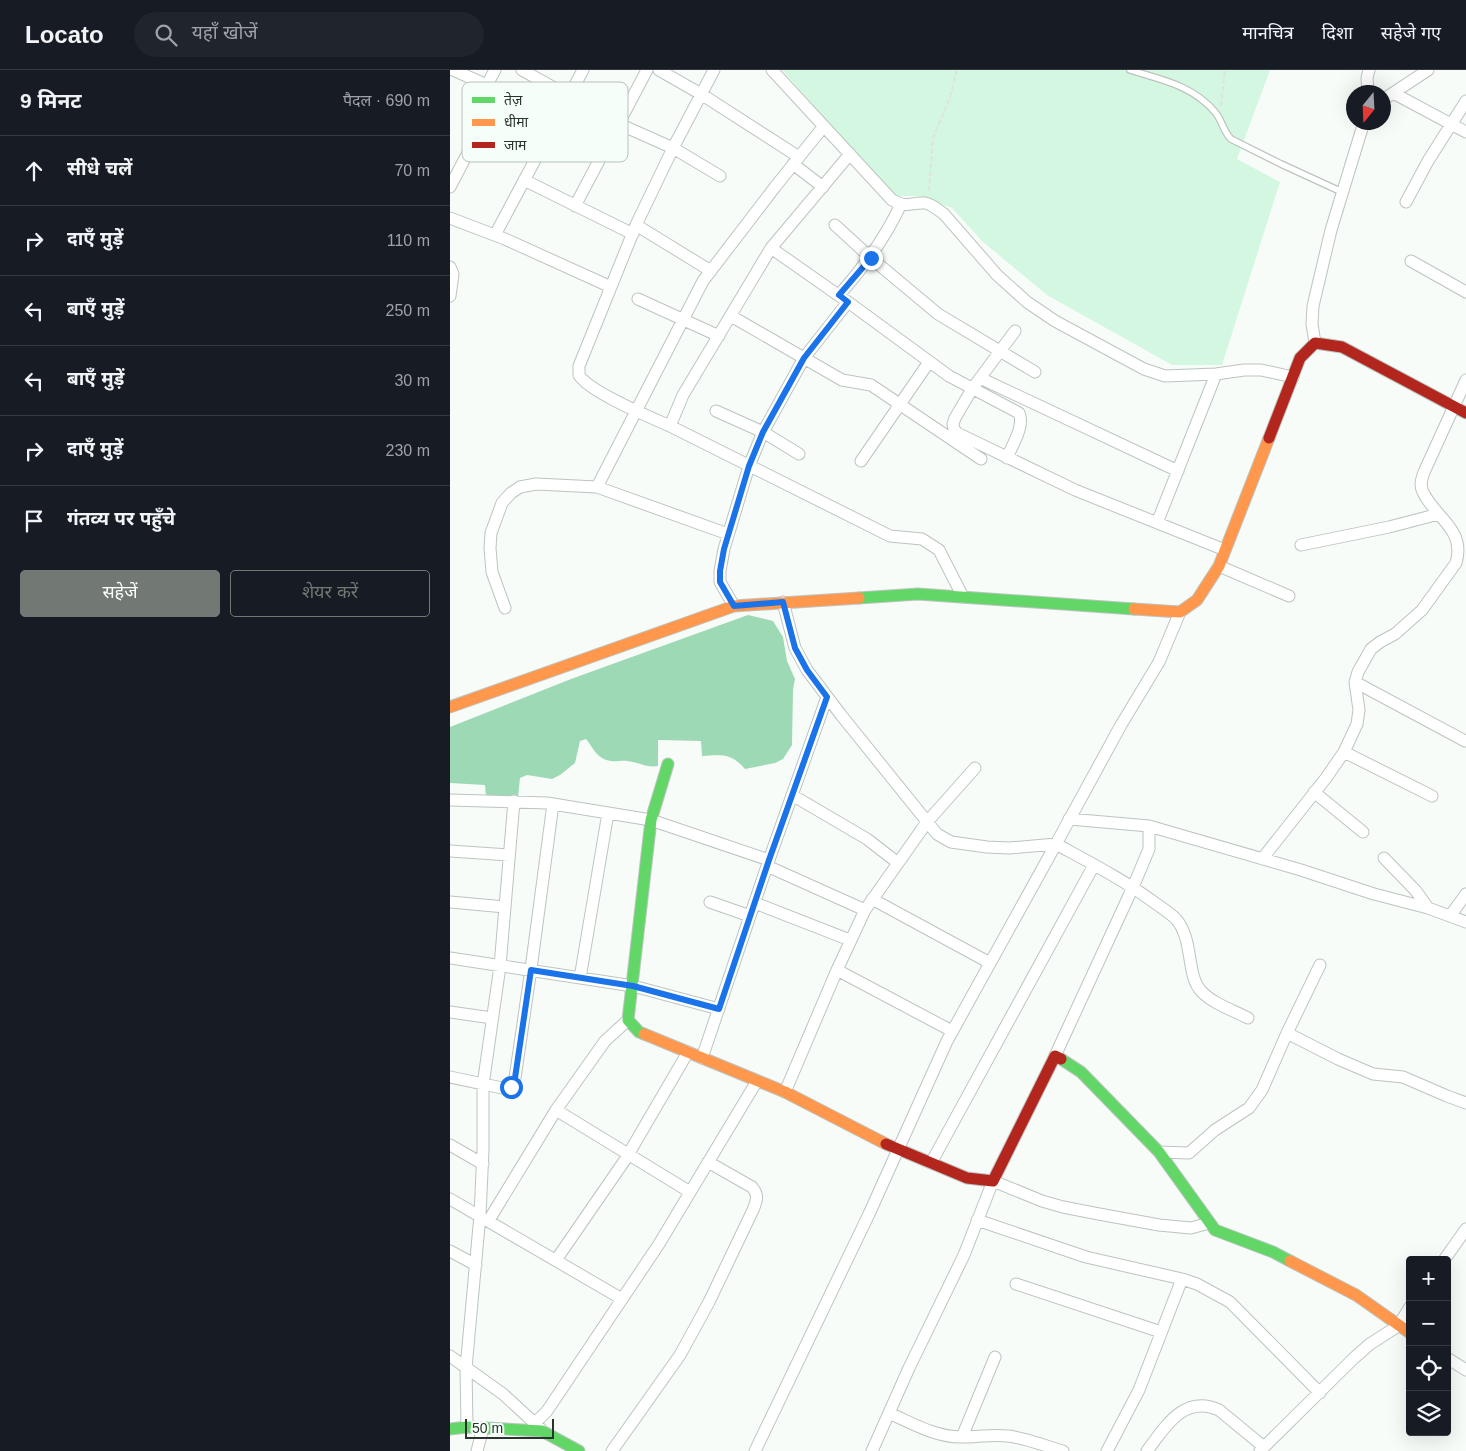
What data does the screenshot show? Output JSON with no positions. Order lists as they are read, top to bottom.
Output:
{
  "legend": ["तेज़", "धीमा", "जाम"],
  "scale_bar": "50 m",
  "north": "bottom",
  "page": {
    "header": "Locato",
    "search": "यहाँ खोजें",
    "nav": ["मानचित्र", "दिशा", "सहेजे गए"],
    "heading": ["9 मिनट", "पैदल · 690 m"],
    "list": [
      ["सीधे चलें", "70 m"],
      ["दाएँ मुड़ें", "110 m"],
      ["बाएँ मुड़ें", "250 m"],
      ["बाएँ मुड़ें", "30 m"],
      ["दाएँ मुड़ें", "230 m"],
      "गंतव्य पर पहुँचे"
    ],
    "buttons": ["सहेजें", "शेयर करें"],
    "map_buttons": ["+", "−"],
    "scale": "50 m"
  }
}
